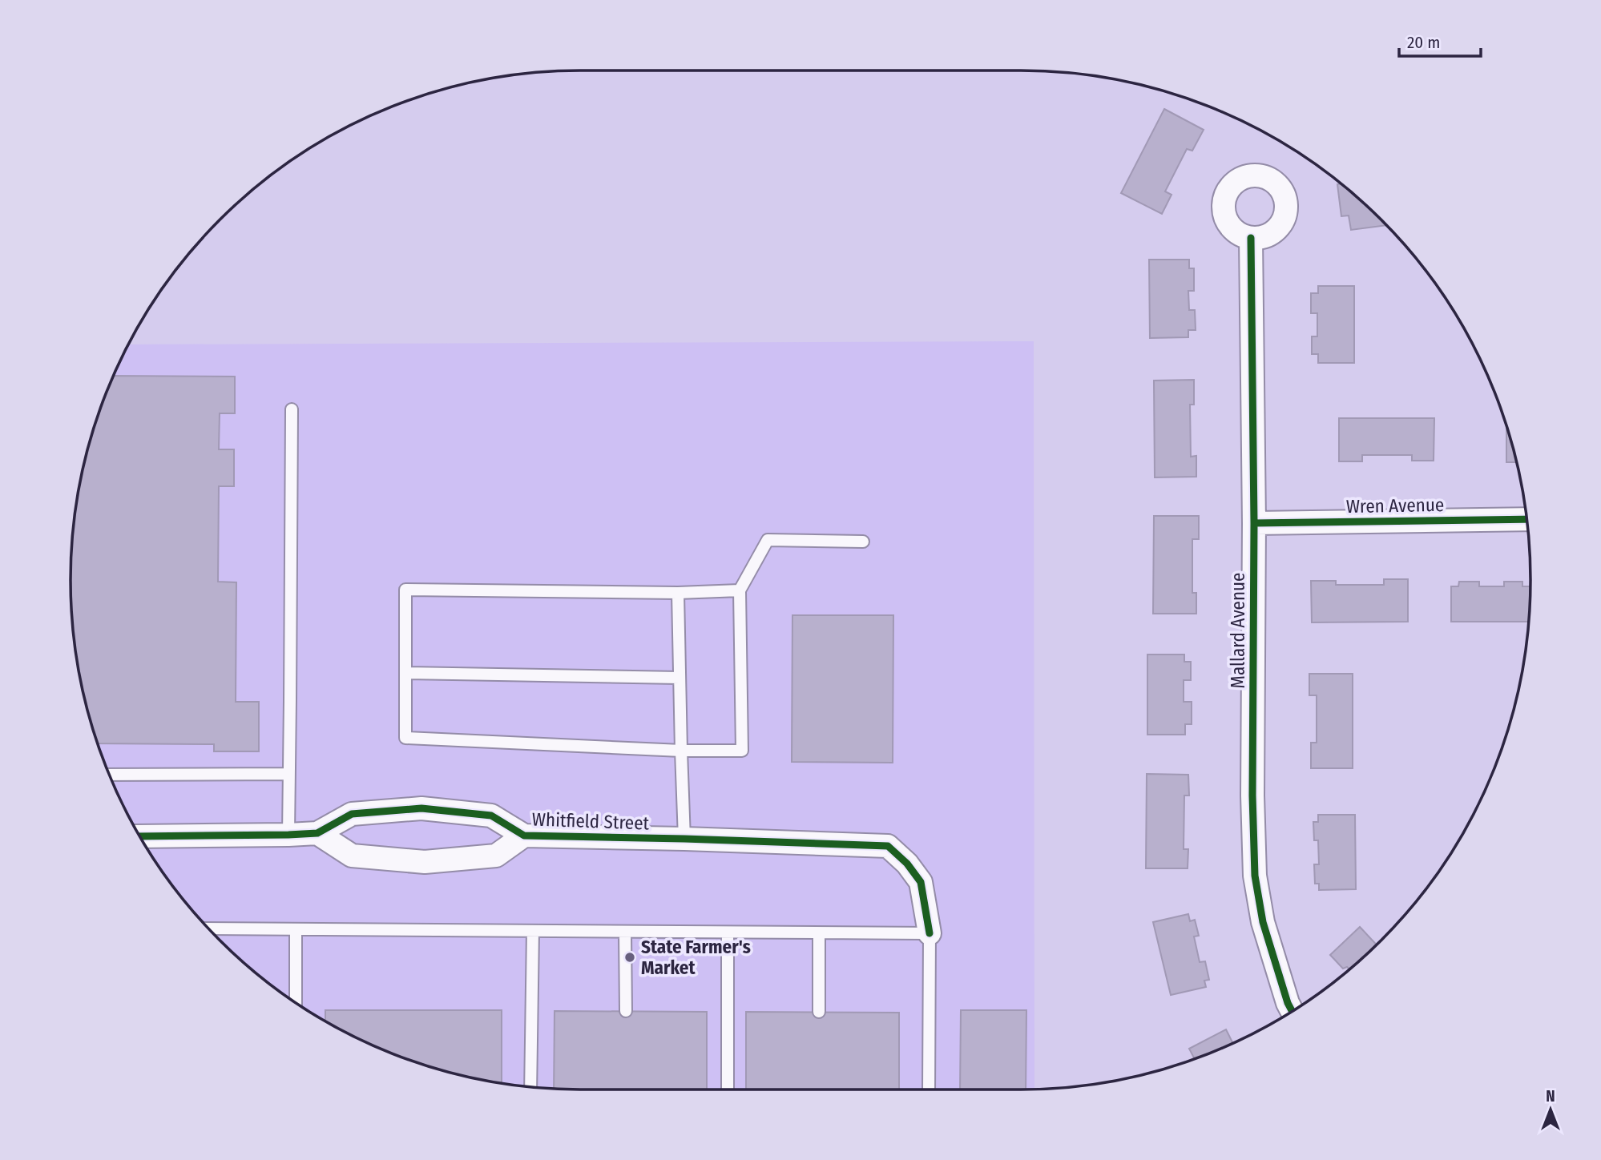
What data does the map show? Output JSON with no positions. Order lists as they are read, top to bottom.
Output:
{
  "streets": {
    "street": ["Wren Avenue", "Mallard Avenue", "Whitfield Street"]
  },
  "crossings": [
    ["Wren Avenue", "Mallard Avenue"]
  ],
  "places": ["State Farmer's Market"],
  "scale_bar": "20 m",
  "north": "top"
}
